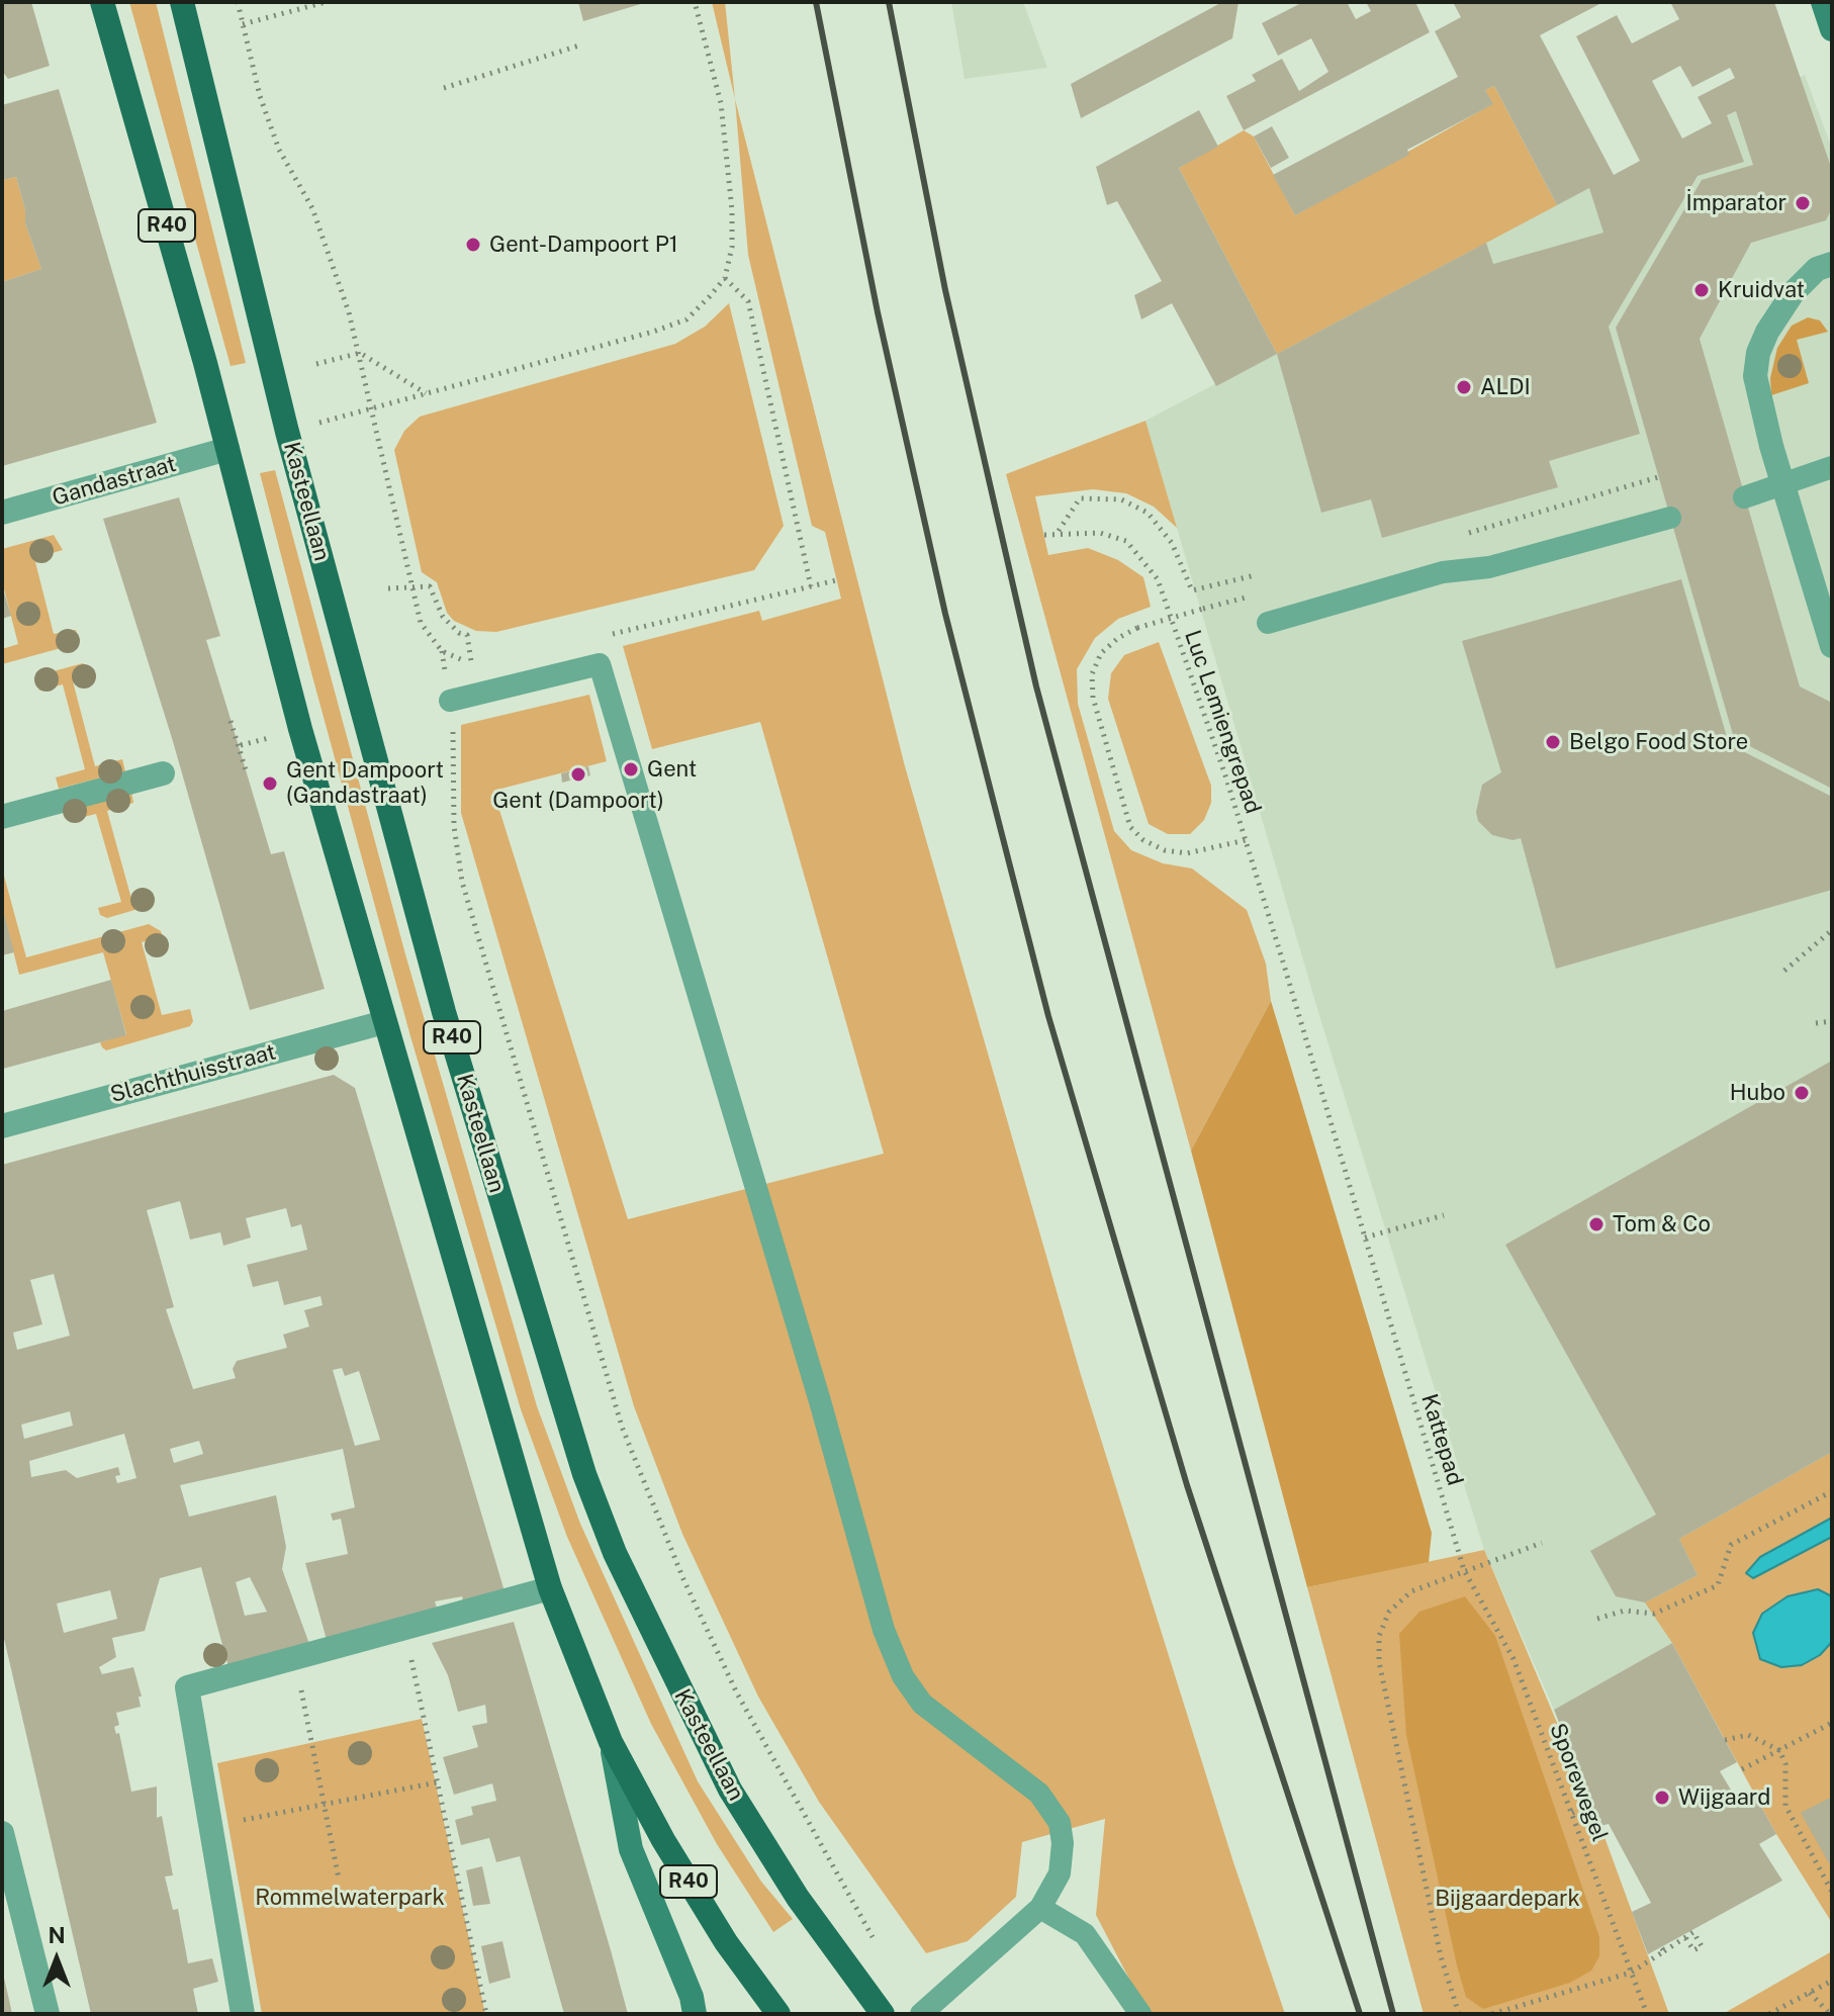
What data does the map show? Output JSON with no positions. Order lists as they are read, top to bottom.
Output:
{
  "streets": {
    "main road": ["R40", "Kasteellaan"],
    "street": ["Gandastraat", "Slachthuisstraat"],
    "path": ["Luc Lemiengrepad", "Kattepad", "Sporewegel"]
  },
  "crossings": [
    ["R40", "Gandastraat"],
    ["R40", "Slachthuisstraat"],
    ["Luc Lemiengrepad", "Kattepad"],
    ["Kattepad", "Sporewegel"]
  ],
  "parks": ["Rommelwaterpark", "Bijgaardepark"],
  "places": [
    "İmparator",
    "Gent-Dampoort P1",
    "Kruidvat",
    "ALDI",
    "Belgo Food Store",
    "Gent",
    "Gent (Dampoort)",
    "Gent Dampoort (Gandastraat)",
    "Hubo",
    "Tom & Co",
    "Wijgaard"
  ],
  "north": "top"
}
